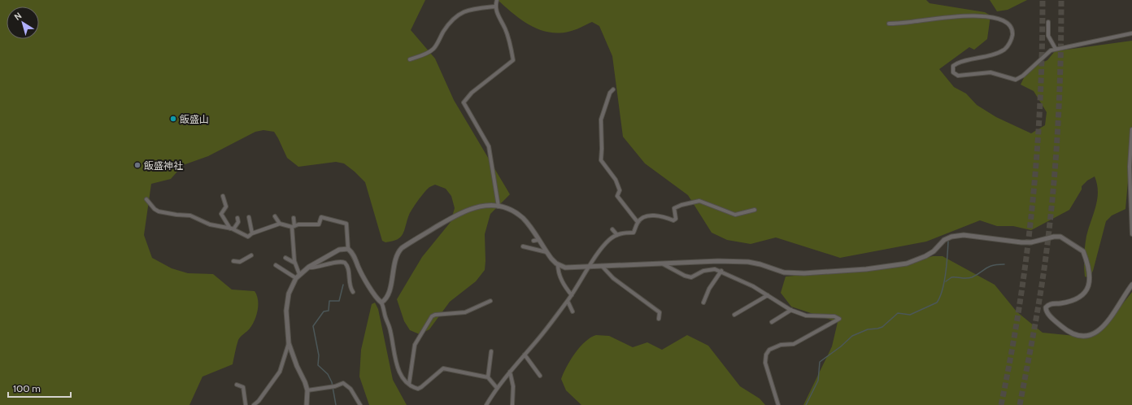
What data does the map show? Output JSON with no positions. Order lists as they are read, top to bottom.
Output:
{
  "places": ["飯盛山", "飯盛神社"],
  "scale_bar": "100 m",
  "north": "top left"
}
